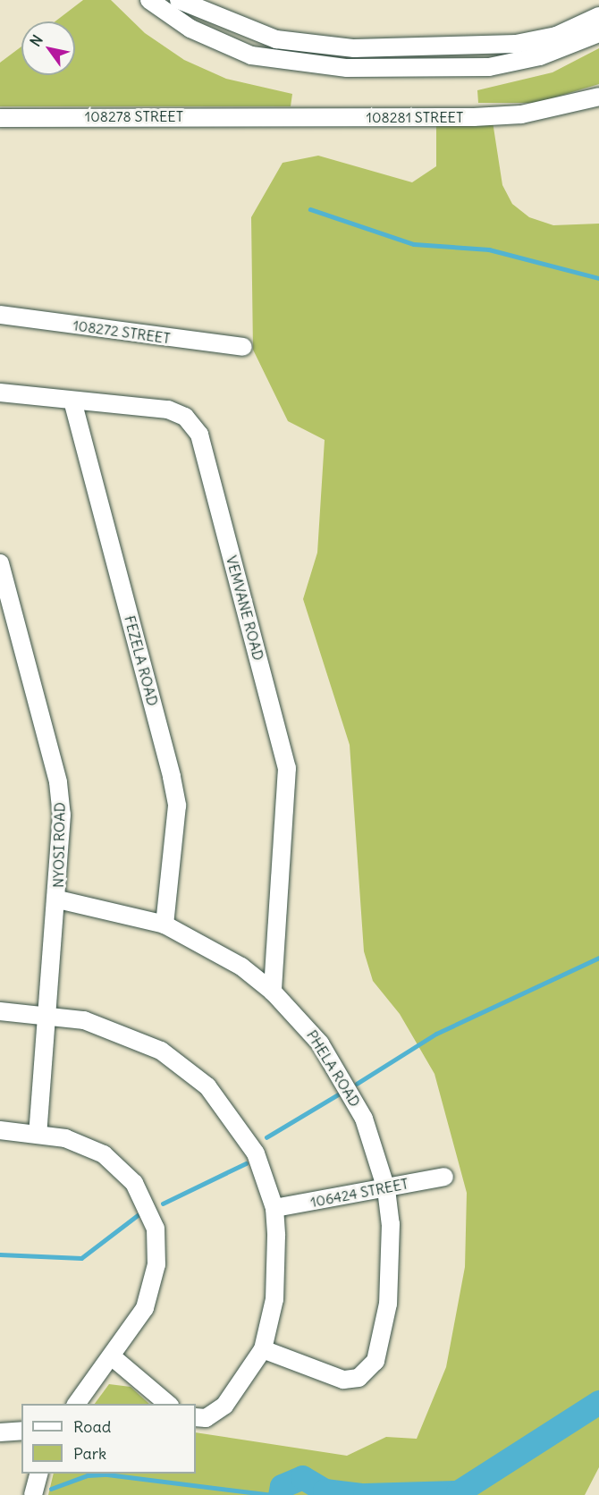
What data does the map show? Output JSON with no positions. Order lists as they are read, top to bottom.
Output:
{
  "streets": {
    "street": [
      "108278 STREET",
      "108281 STREET",
      "108272 STREET",
      "VEMVANE ROAD",
      "FEZELA ROAD",
      "NYOSI ROAD",
      "PHELA ROAD",
      "106424 STREET"
    ]
  },
  "crossings": [
    ["108278 STREET", "108281 STREET"],
    ["VEMVANE ROAD", "FEZELA ROAD"],
    ["VEMVANE ROAD", "PHELA ROAD"],
    ["FEZELA ROAD", "PHELA ROAD"],
    ["NYOSI ROAD", "PHELA ROAD"],
    ["PHELA ROAD", "106424 STREET"]
  ],
  "legend": ["Road", "Park"],
  "north": "top left"
}
